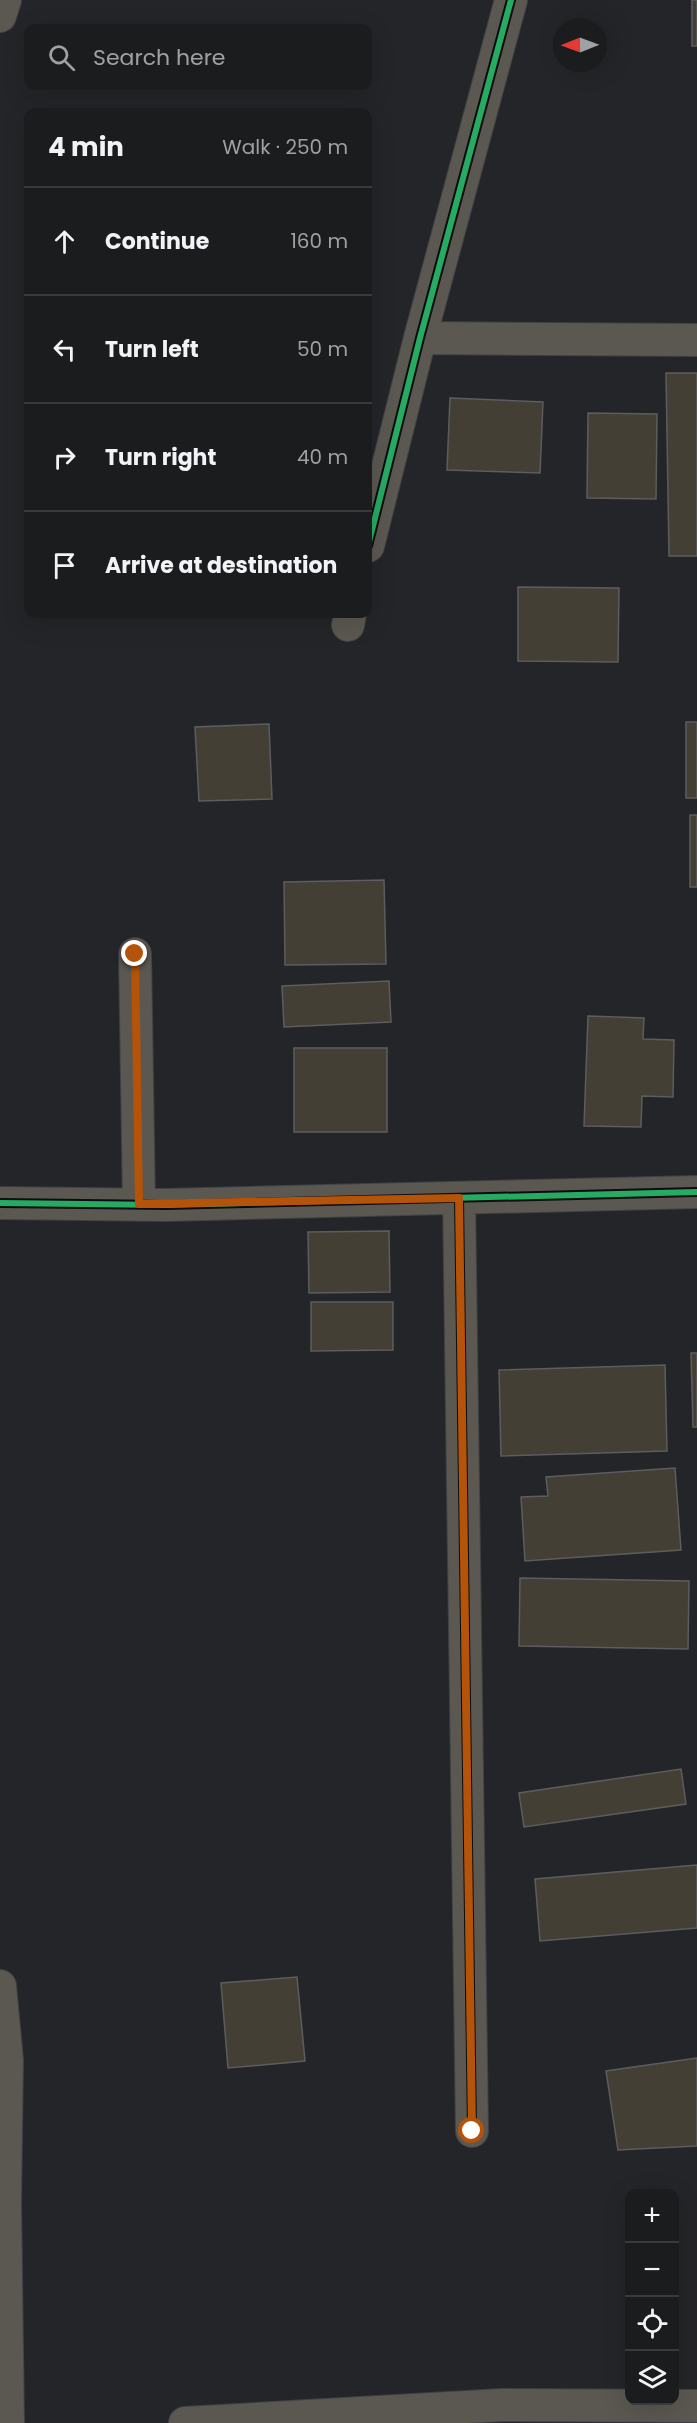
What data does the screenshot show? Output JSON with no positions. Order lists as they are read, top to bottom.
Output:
{
  "north": "left",
  "page": {
    "search": "Search here",
    "heading": ["4 min", "Walk · 250 m"],
    "list": [
      ["Continue", "160 m"],
      ["Turn left", "50 m"],
      ["Turn right", "40 m"],
      "Arrive at destination"
    ],
    "map_buttons": ["+", "−"]
  }
}
